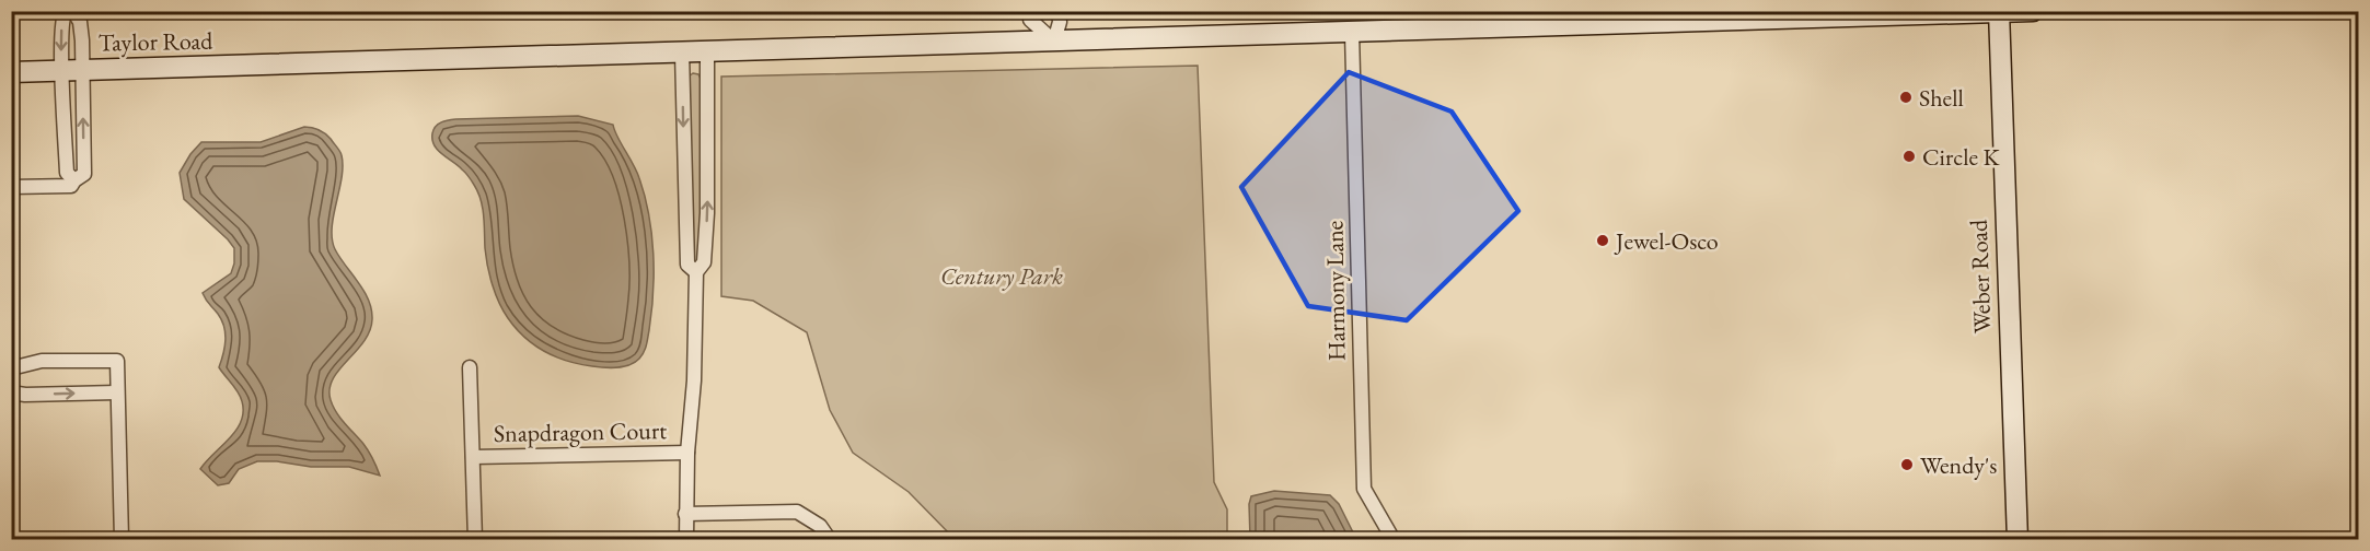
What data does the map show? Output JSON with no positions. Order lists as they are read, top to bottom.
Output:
{
  "streets": {
    "street": [
      "Taylor Road",
      "Weber Road",
      "Harmony Lane",
      "Snapdragon Court"
    ]
  },
  "crossings": [
    ["Taylor Road", "Weber Road"],
    ["Taylor Road", "Harmony Lane"]
  ],
  "parks": ["Century Park"],
  "places": [
    "Shell",
    "Circle K",
    "Jewel-Osco",
    "Wendy's"
  ]
}
